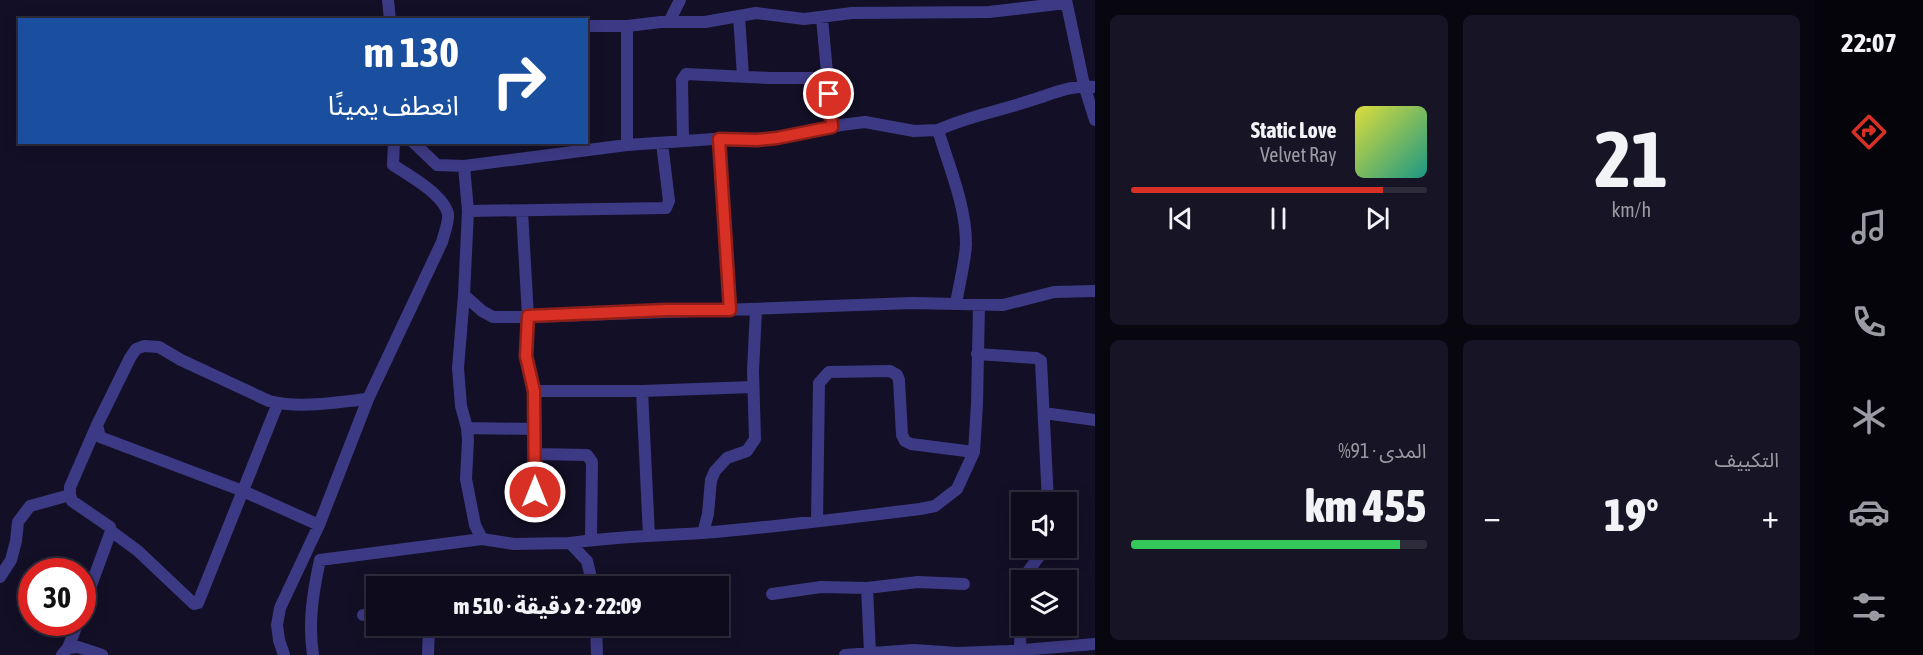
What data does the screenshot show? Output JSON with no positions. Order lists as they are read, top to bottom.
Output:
{
  "page": {
    "tabs": "22:07",
    "tile": [
      ["21", "km/h"],
      "التكييف",
      ["المدى · 91%", "455 km"]
    ],
    "turn": ["130 m", "انعطف يمينًا"],
    "song": ["Static Love", "Velvet Ray"],
    "heat": ["−", "19°", "+"],
    "limit": "30",
    "trip": "22:09 · 2 دقيقة · 510 m"
  }
}
